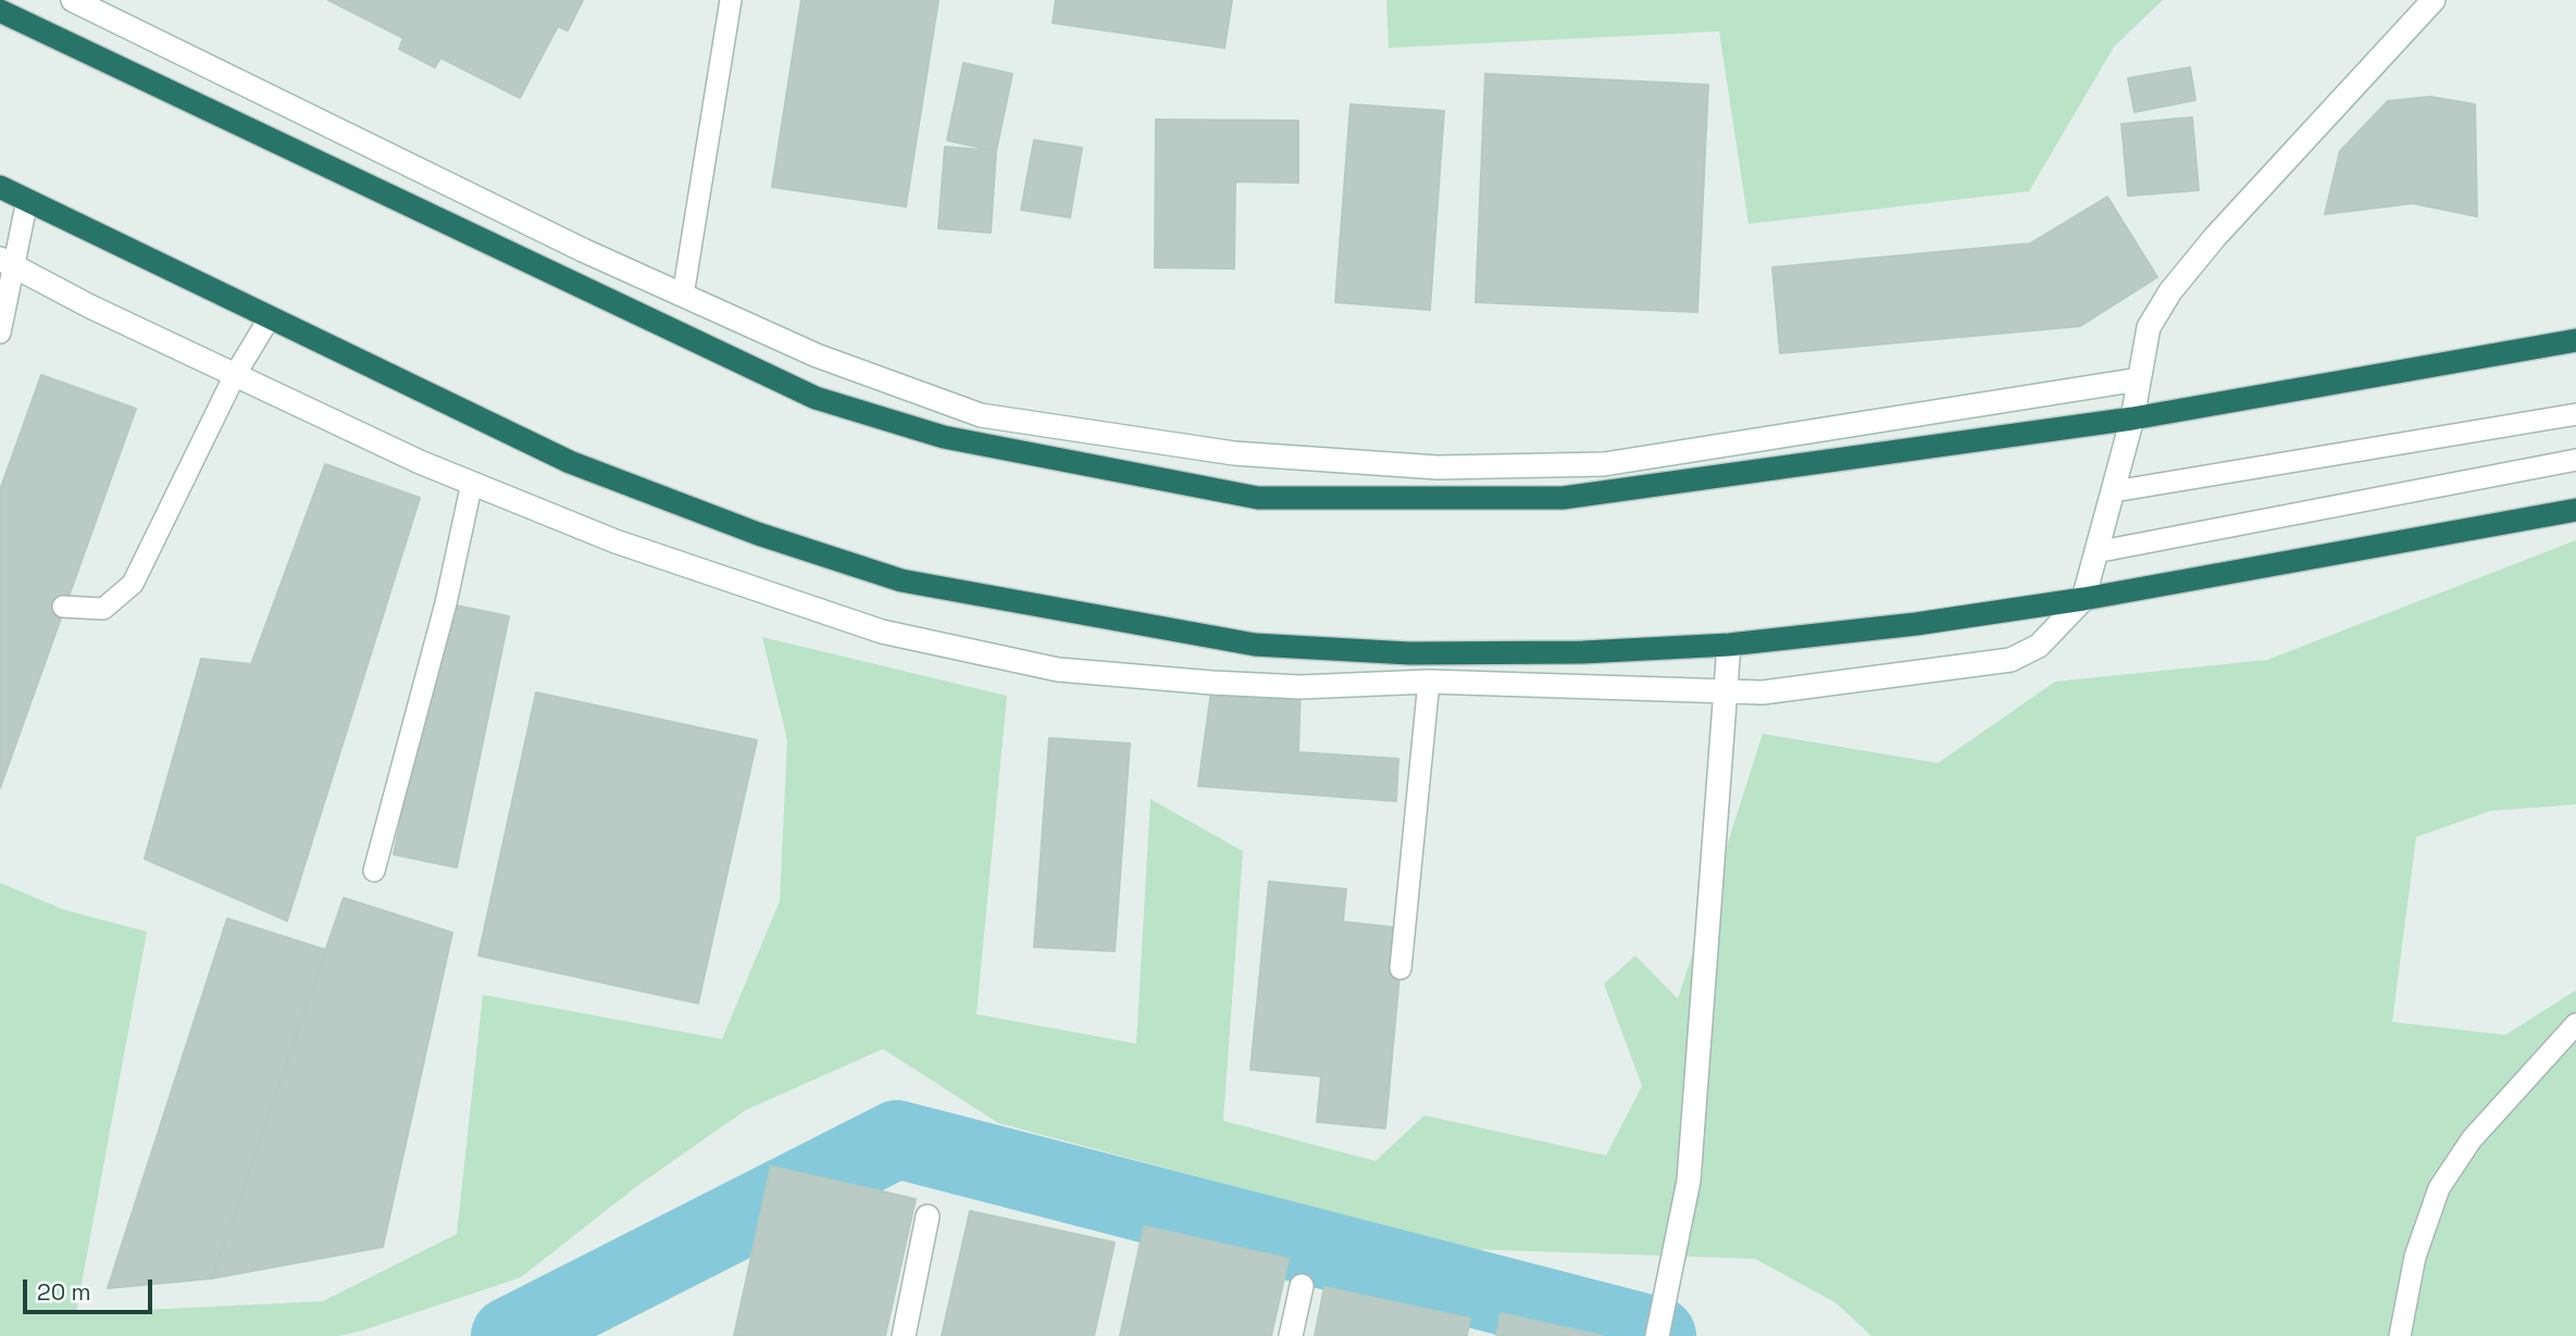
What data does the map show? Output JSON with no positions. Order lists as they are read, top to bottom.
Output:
{
  "scale_bar": "20 m"
}
